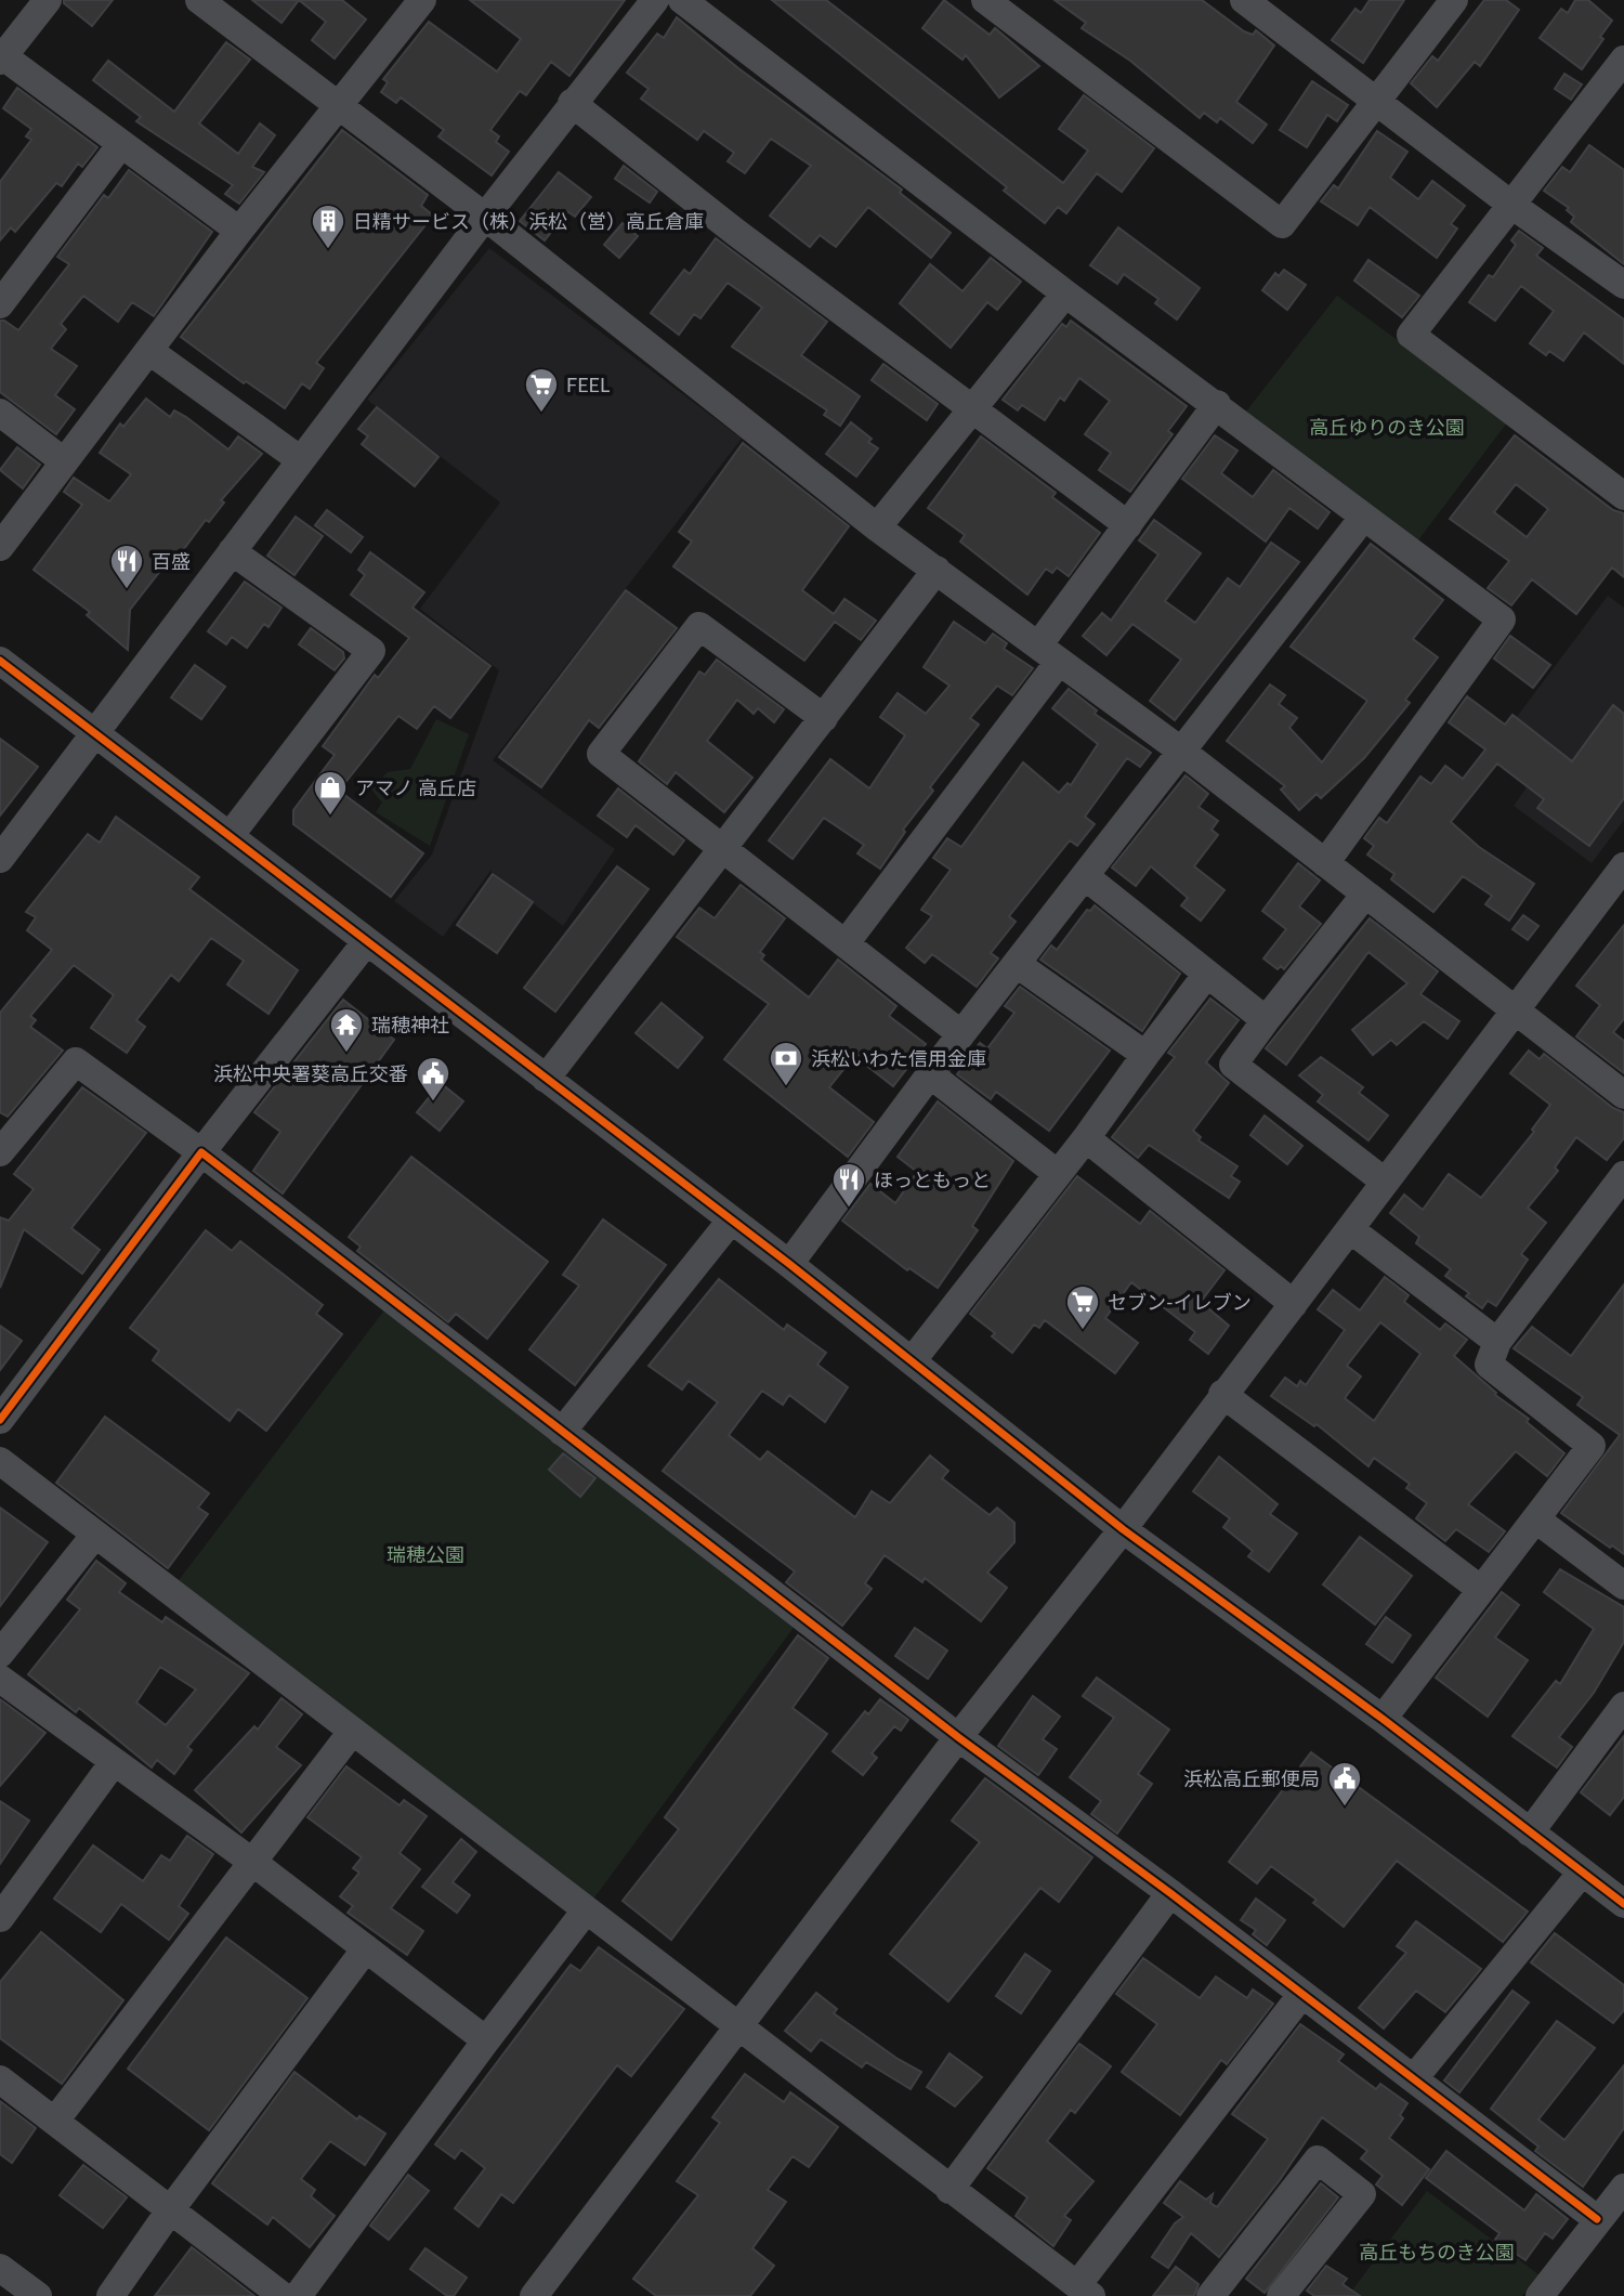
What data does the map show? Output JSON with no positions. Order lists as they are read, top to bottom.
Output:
{
  "parks": ["高丘ゆりのき公園", "瑞穂公園", "高丘もちのき公園"],
  "places": {
    "building": ["日精サービス（株）浜松（営）高丘倉庫"],
    "supermarket": ["FEEL", "セブン-イレブン"],
    "restaurant": ["百盛", "ほっともっと"],
    "shop": ["アマノ 高丘店"],
    "temple": ["瑞穂神社"],
    "bank": ["浜松いわた信用金庫"],
    "public building": ["浜松中央署葵高丘交番", "浜松高丘郵便局"]
  }
}
